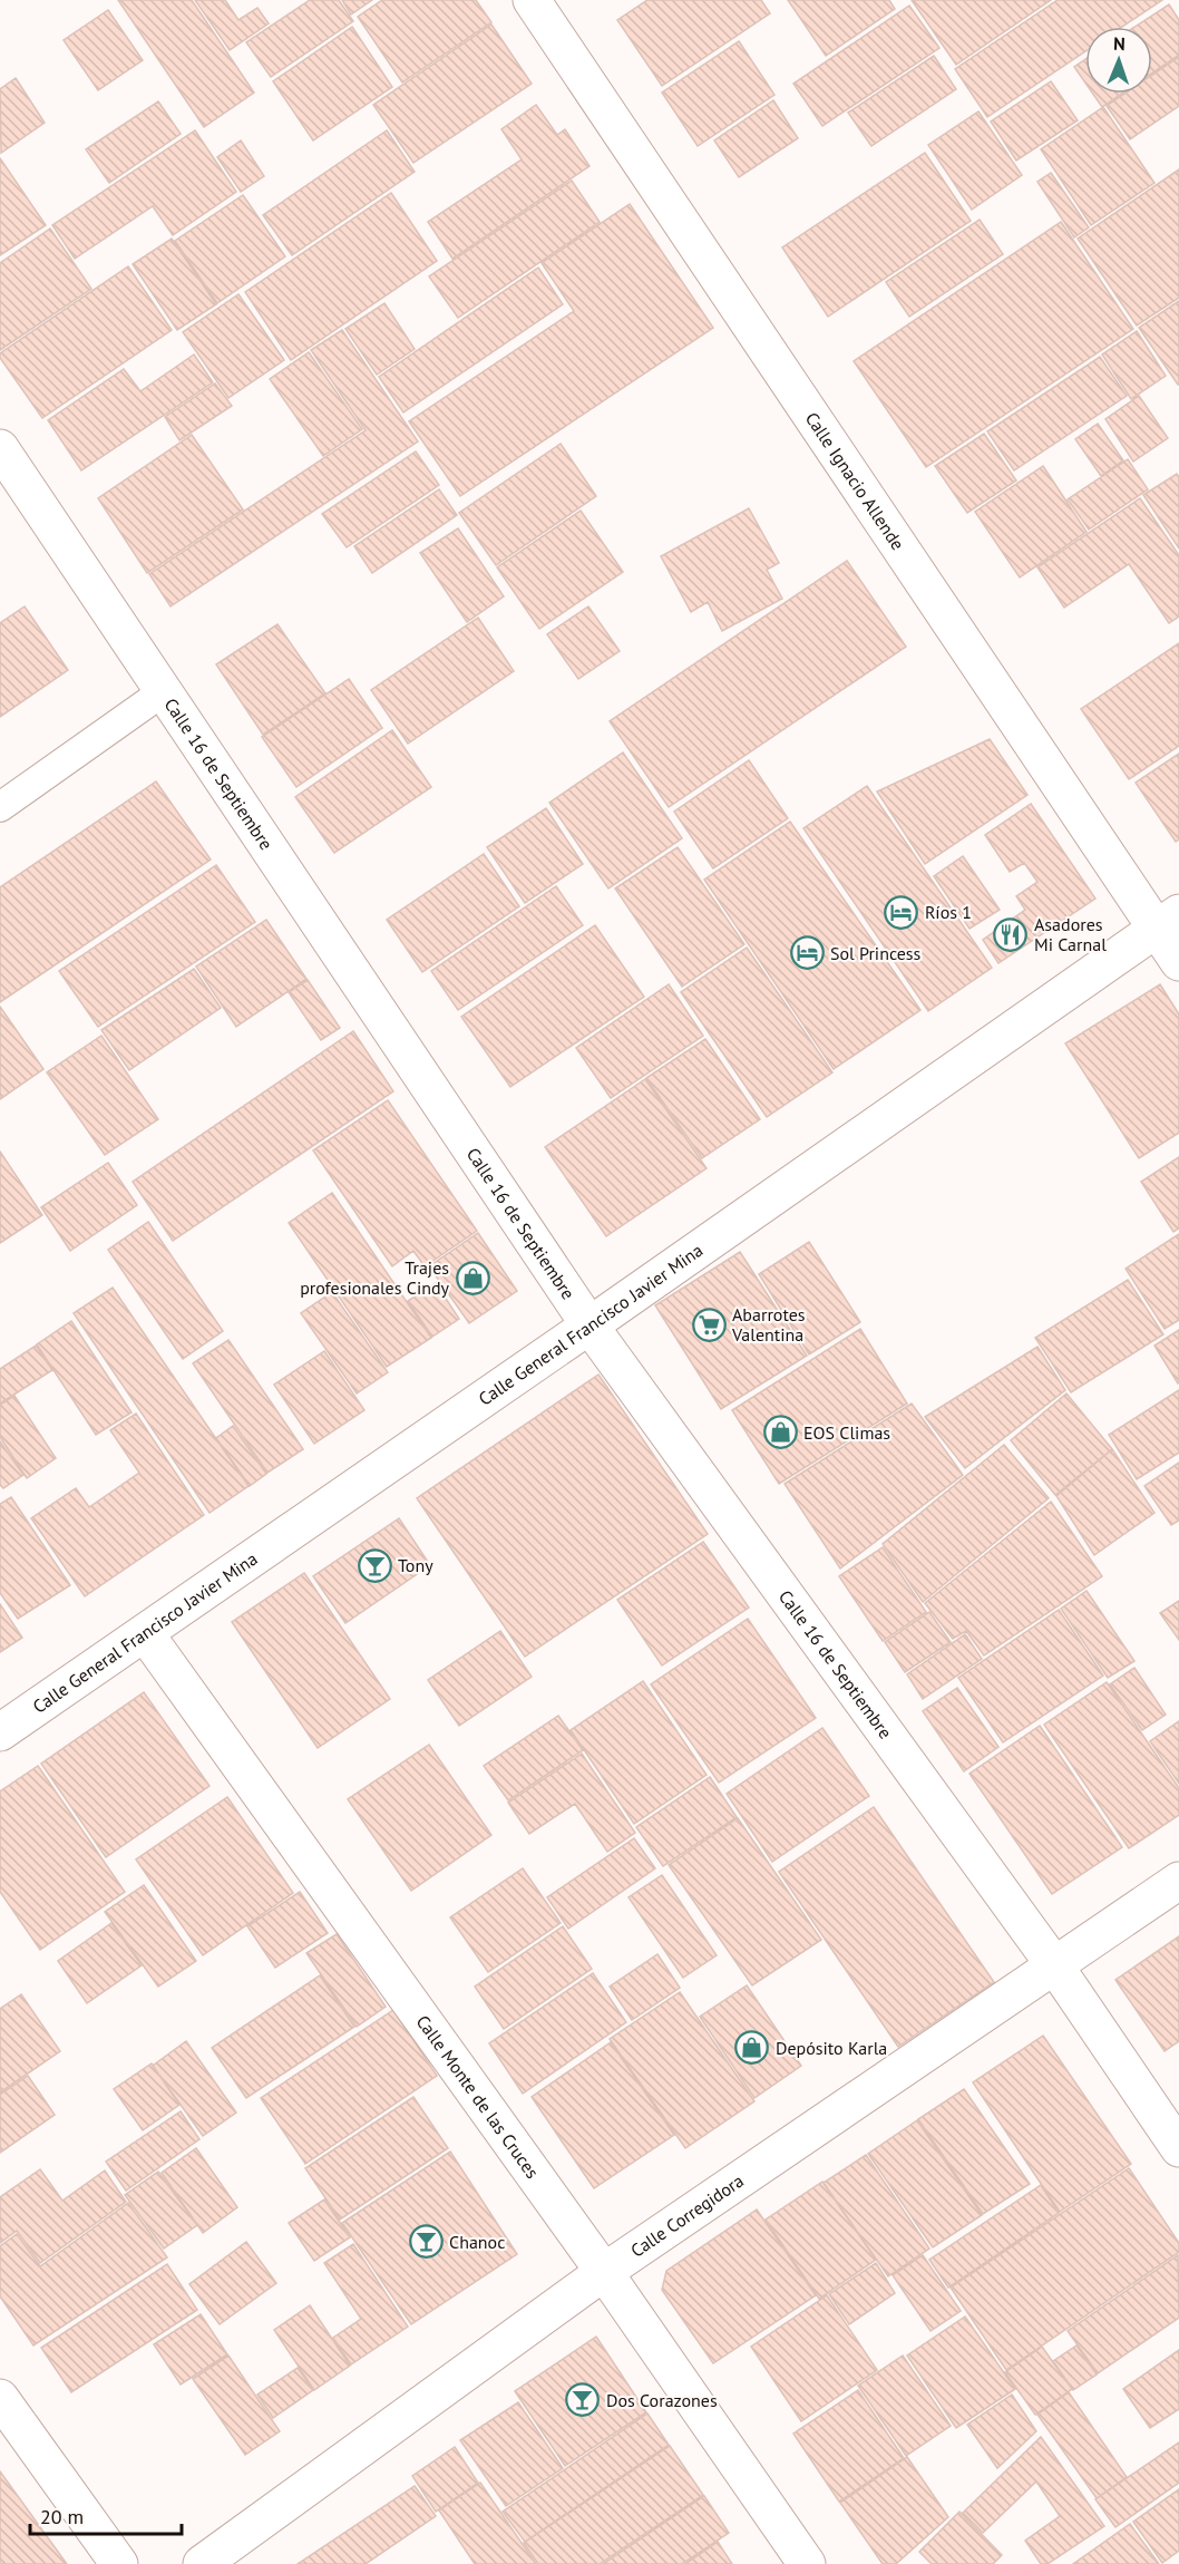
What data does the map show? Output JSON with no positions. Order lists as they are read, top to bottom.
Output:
{
  "streets": {
    "street": [
      "Calle Ignacio Allende",
      "Calle 16 de Septiembre",
      "Calle General Francisco Javier Mina",
      "Calle Monte de las Cruces",
      "Calle Corregidora"
    ]
  },
  "crossings": [
    ["Calle Ignacio Allende", "Calle General Francisco Javier Mina"],
    ["Calle 16 de Septiembre", "Calle General Francisco Javier Mina"],
    ["Calle 16 de Septiembre", "Calle Corregidora"],
    ["Calle General Francisco Javier Mina", "Calle Monte de las Cruces"],
    ["Calle Monte de las Cruces", "Calle Corregidora"]
  ],
  "places": {
    "hotel": ["Ríos 1", "Sol Princess"],
    "restaurant": ["Asadores Mi Carnal"],
    "shop": ["Trajes profesionales Cindy", "EOS Climas", "Depósito Karla"],
    "supermarket": ["Abarrotes Valentina"],
    "bar": ["Tony", "Chanoc", "Dos Corazones"]
  },
  "scale_bar": "20 m",
  "north": "top"
}
